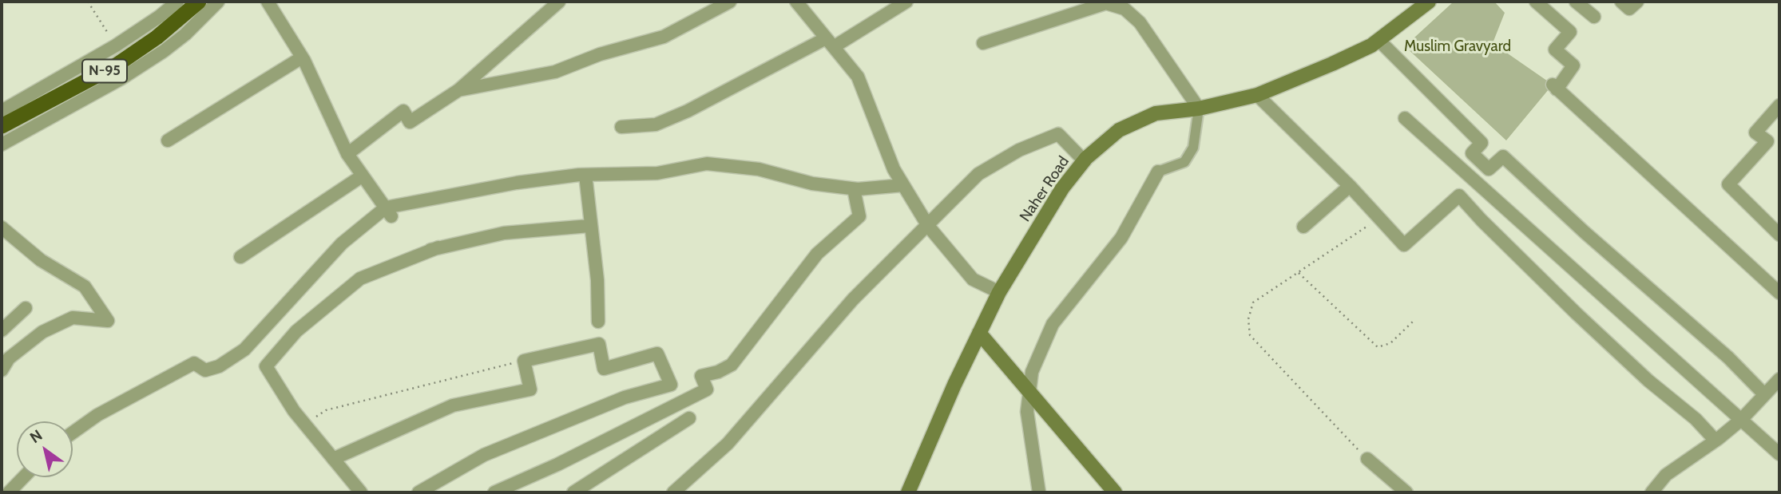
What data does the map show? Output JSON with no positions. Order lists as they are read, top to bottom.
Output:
{
  "streets": {
    "highway": ["N-95"],
    "main road": ["Naher Road"]
  },
  "parks": ["Muslim Gravyard"],
  "north": "top left"
}
